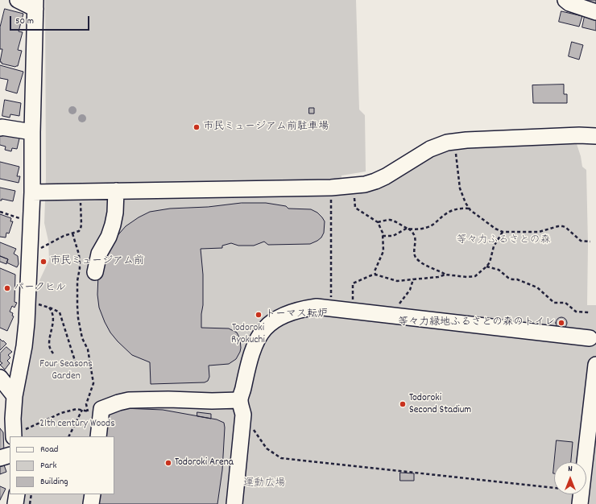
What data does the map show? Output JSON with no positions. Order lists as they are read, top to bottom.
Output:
{
  "parks": [
    "等々力ふるさとの森",
    "Todoroki Ryokuchi",
    "Four Seasons Garden",
    "21th century Woods",
    "運動広場"
  ],
  "places": [
    "市民ミュージアム前駐車場",
    "市民ミュージアム前",
    "パークヒル",
    "トーマス転炉",
    "等々力緑地ふるさとの森のトイレ",
    "Todoroki Second Stadium",
    "Todoroki Arena"
  ],
  "legend": ["Road", "Park", "Building"],
  "scale_bar": "50 m",
  "north": "top"
}
